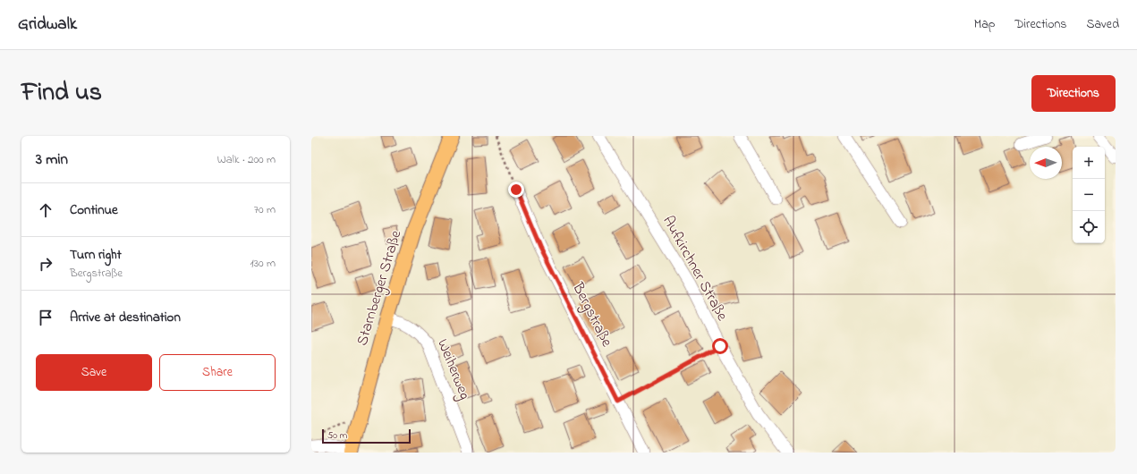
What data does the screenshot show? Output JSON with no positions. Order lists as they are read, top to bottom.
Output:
{
  "streets": {
    "main road": ["Starnberger Straße"],
    "street": ["Aufkirchner Straße", "Bergstraße", "Weiherweg"]
  },
  "crossings": [
    ["Starnberger Straße", "Weiherweg"]
  ],
  "scale_bar": "50 m",
  "north": "left",
  "page": {
    "header": "Gridwalk",
    "nav": ["Map", "Directions", "Saved"],
    "title": "Find us",
    "buttons": [
      "Directions",
      ["Save", "Share"]
    ],
    "heading": ["3 min", "Walk · 200 m"],
    "map_buttons": ["+", "−"],
    "list": [
      ["Continue", "70 m"],
      ["Turn right", "Bergstraße", "130 m"],
      "Arrive at destination"
    ],
    "scale": "50 m"
  }
}
